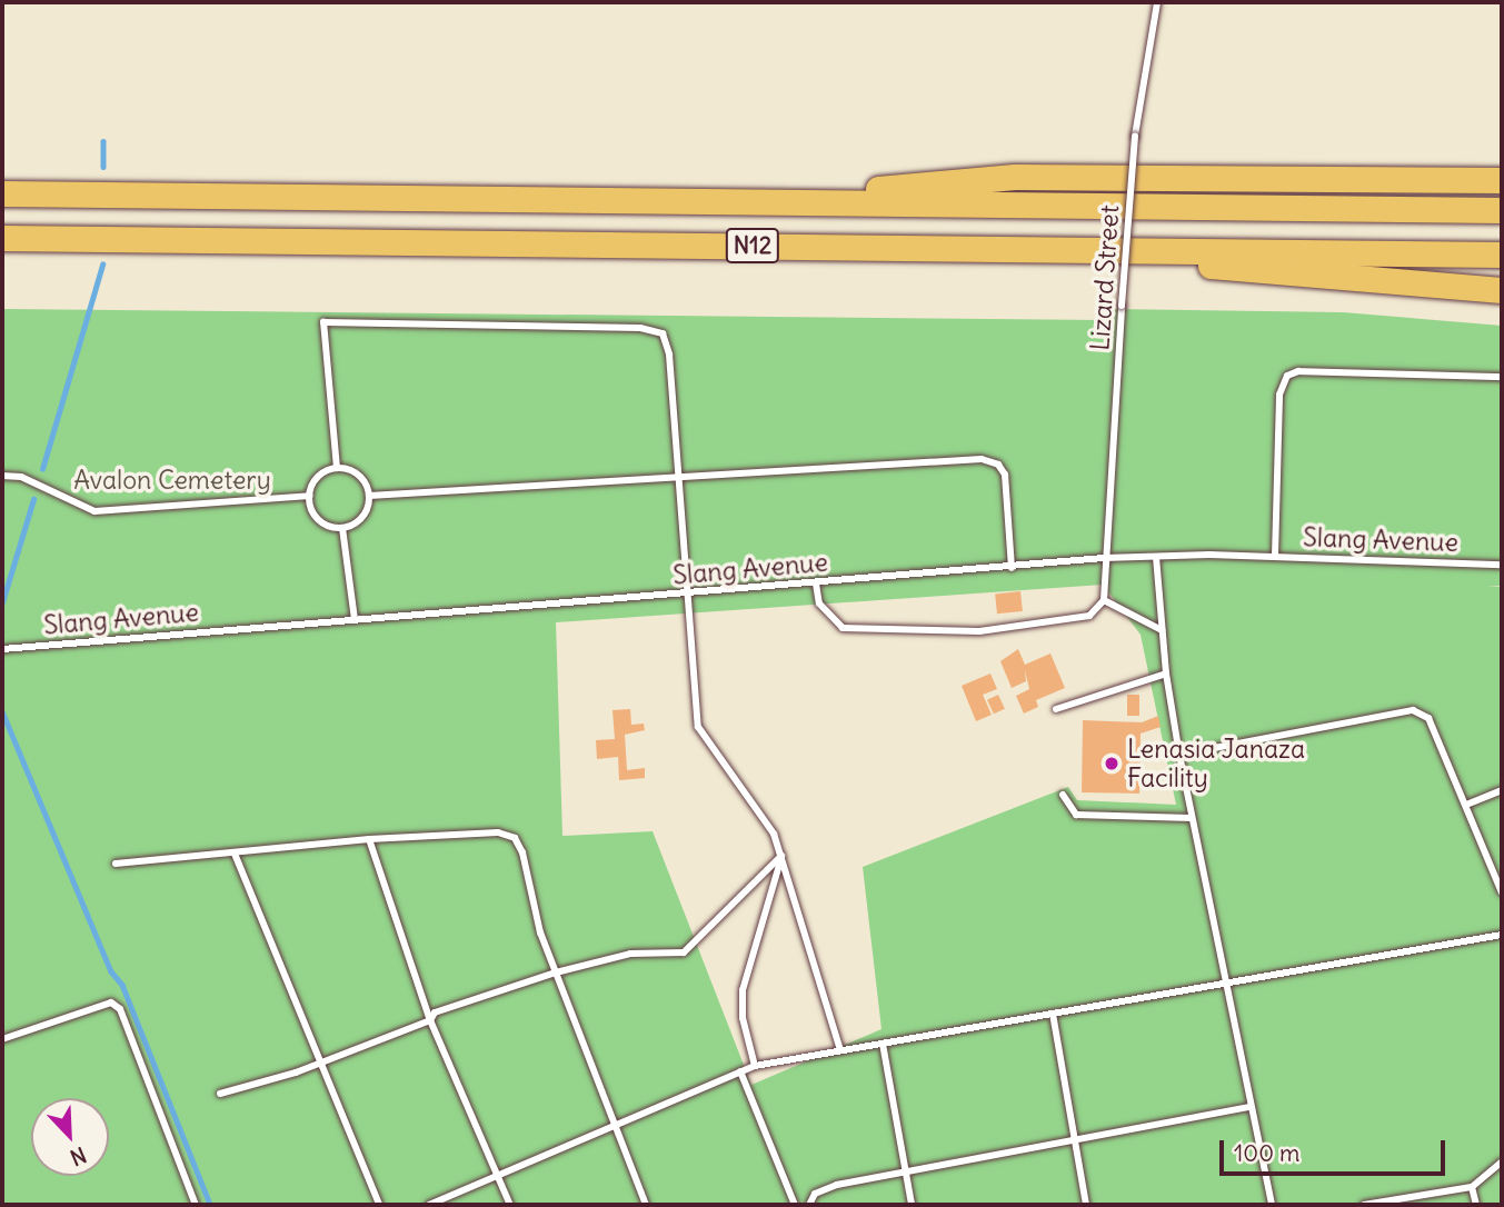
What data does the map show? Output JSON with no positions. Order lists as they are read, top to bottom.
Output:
{
  "streets": {
    "highway": ["N12"],
    "lane": ["Lizard Street", "Slang Avenue"]
  },
  "crossings": [
    ["Lizard Street", "Slang Avenue"]
  ],
  "parks": ["Avalon Cemetery"],
  "places": ["Lenasia Janaza Facility"],
  "scale_bar": "100 m",
  "north": "bottom right"
}
